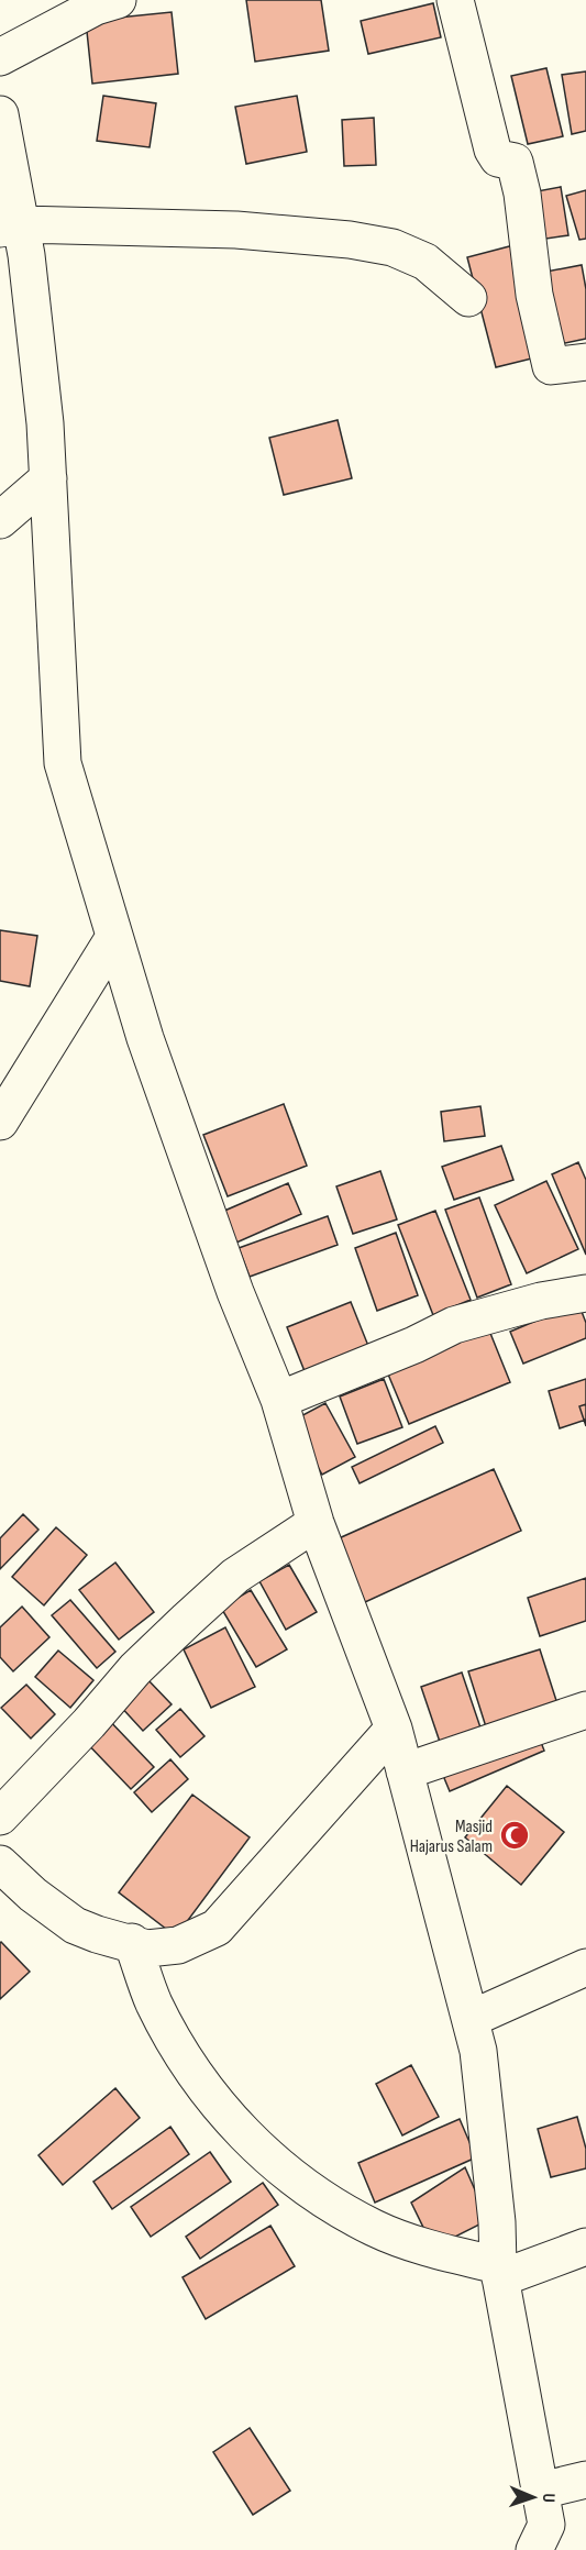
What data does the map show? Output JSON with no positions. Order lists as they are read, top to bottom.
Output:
{
  "places": {
    "mosque": ["Masjid Hajarus Salam"]
  },
  "north": "right"
}
